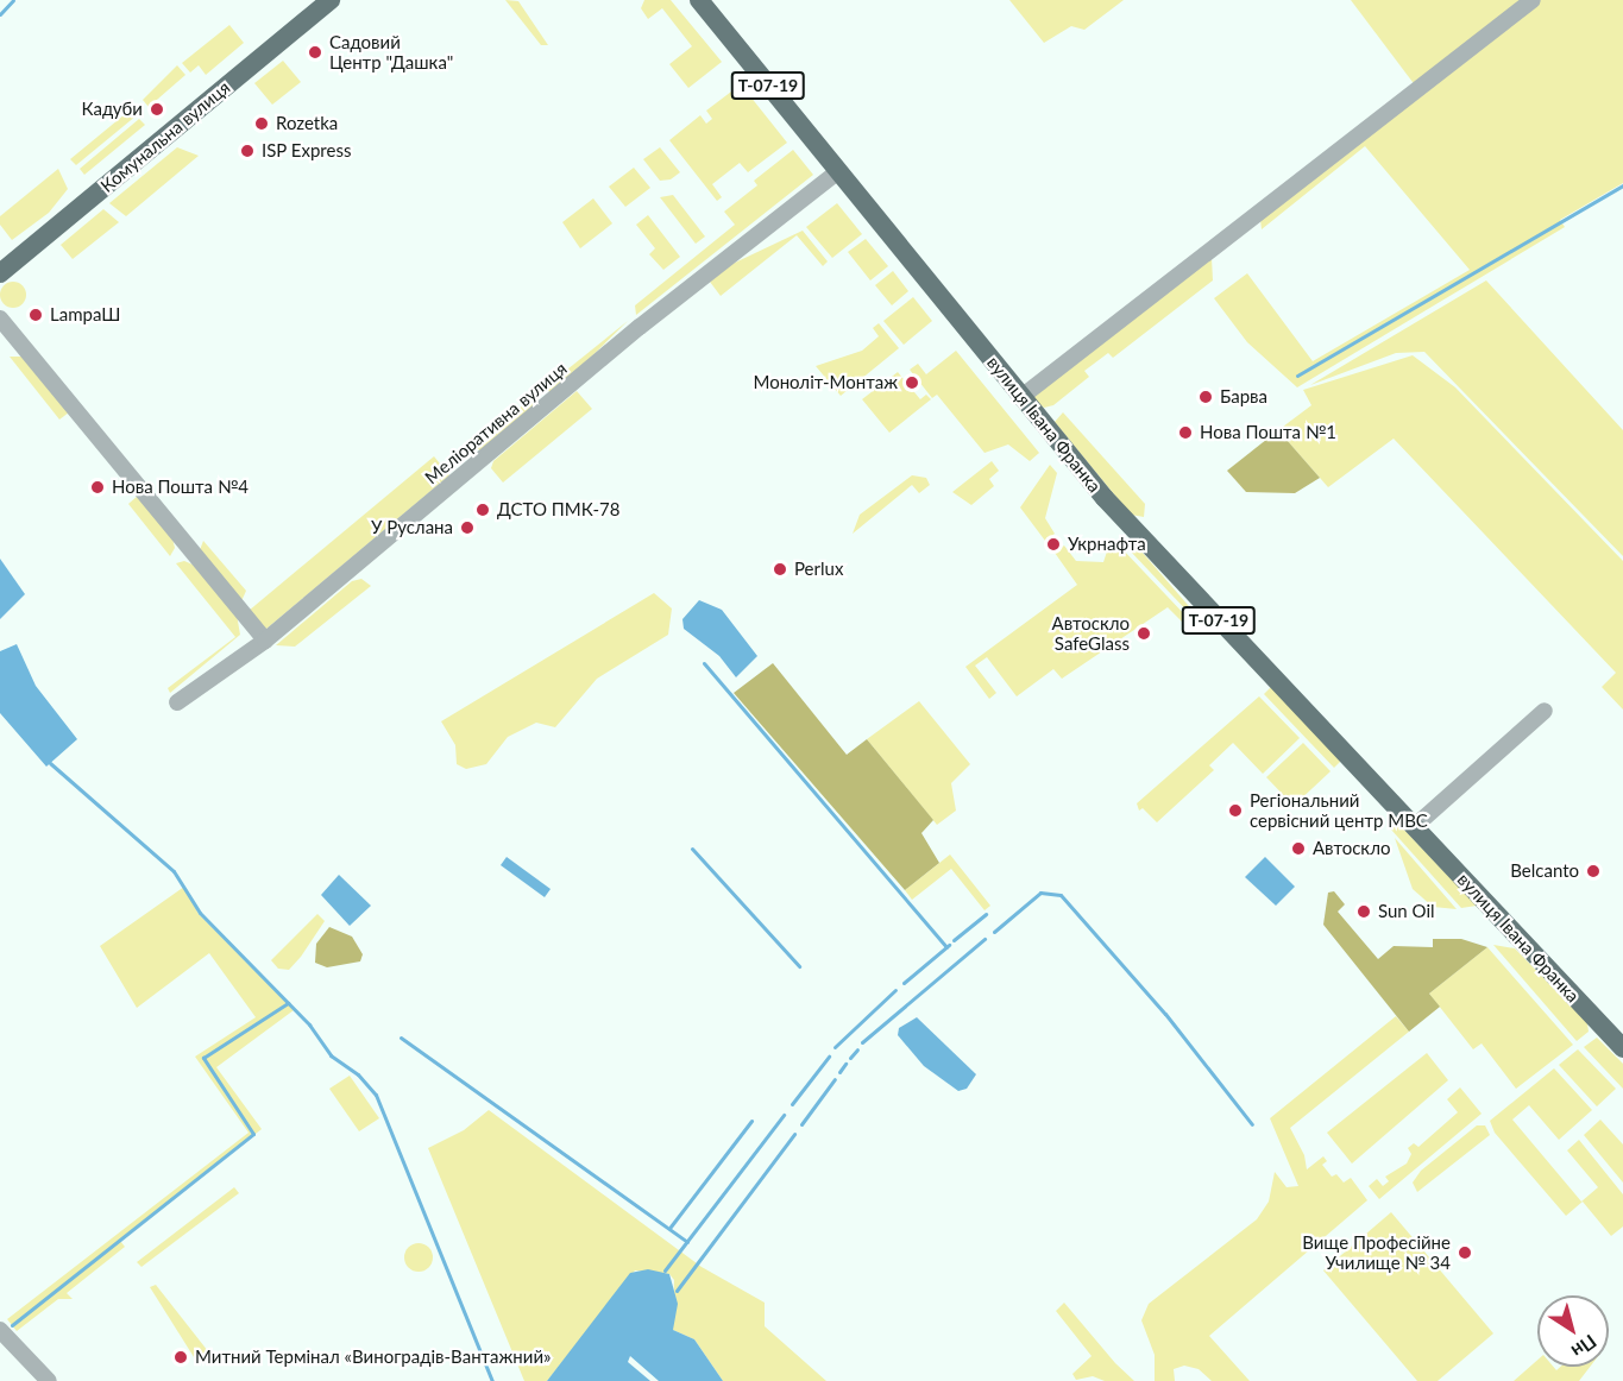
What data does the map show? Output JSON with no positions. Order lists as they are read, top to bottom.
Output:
{
  "streets": {
    "main road": ["Т-07-19", "Комунальна вулиця", "вулиця Івана Франка"],
    "street": ["Меліоративна вулиця"]
  },
  "crossings": [
    ["Меліоративна вулиця", "вулиця Івана Франка"]
  ],
  "places": [
    "Садовий Центр \"Дашка\"",
    "Кадуби",
    "Rozetka",
    "ISP Express",
    "LampaШ",
    "Моноліт-Монтаж",
    "Барва",
    "Нова Пошта №1",
    "Нова Пошта №4",
    "ДСТО ПМК-78",
    "У Руслана",
    "Укрнафта",
    "Perlux",
    "Автоскло SafeGlass",
    "Регіональний сервісний центр МВС",
    "Автоскло",
    "Belcanto",
    "Sun Oil",
    "Вище Професійне Училище № 34",
    "Митний Термінал «Виноградів-Вантажний»"
  ],
  "north": "bottom right"
}
